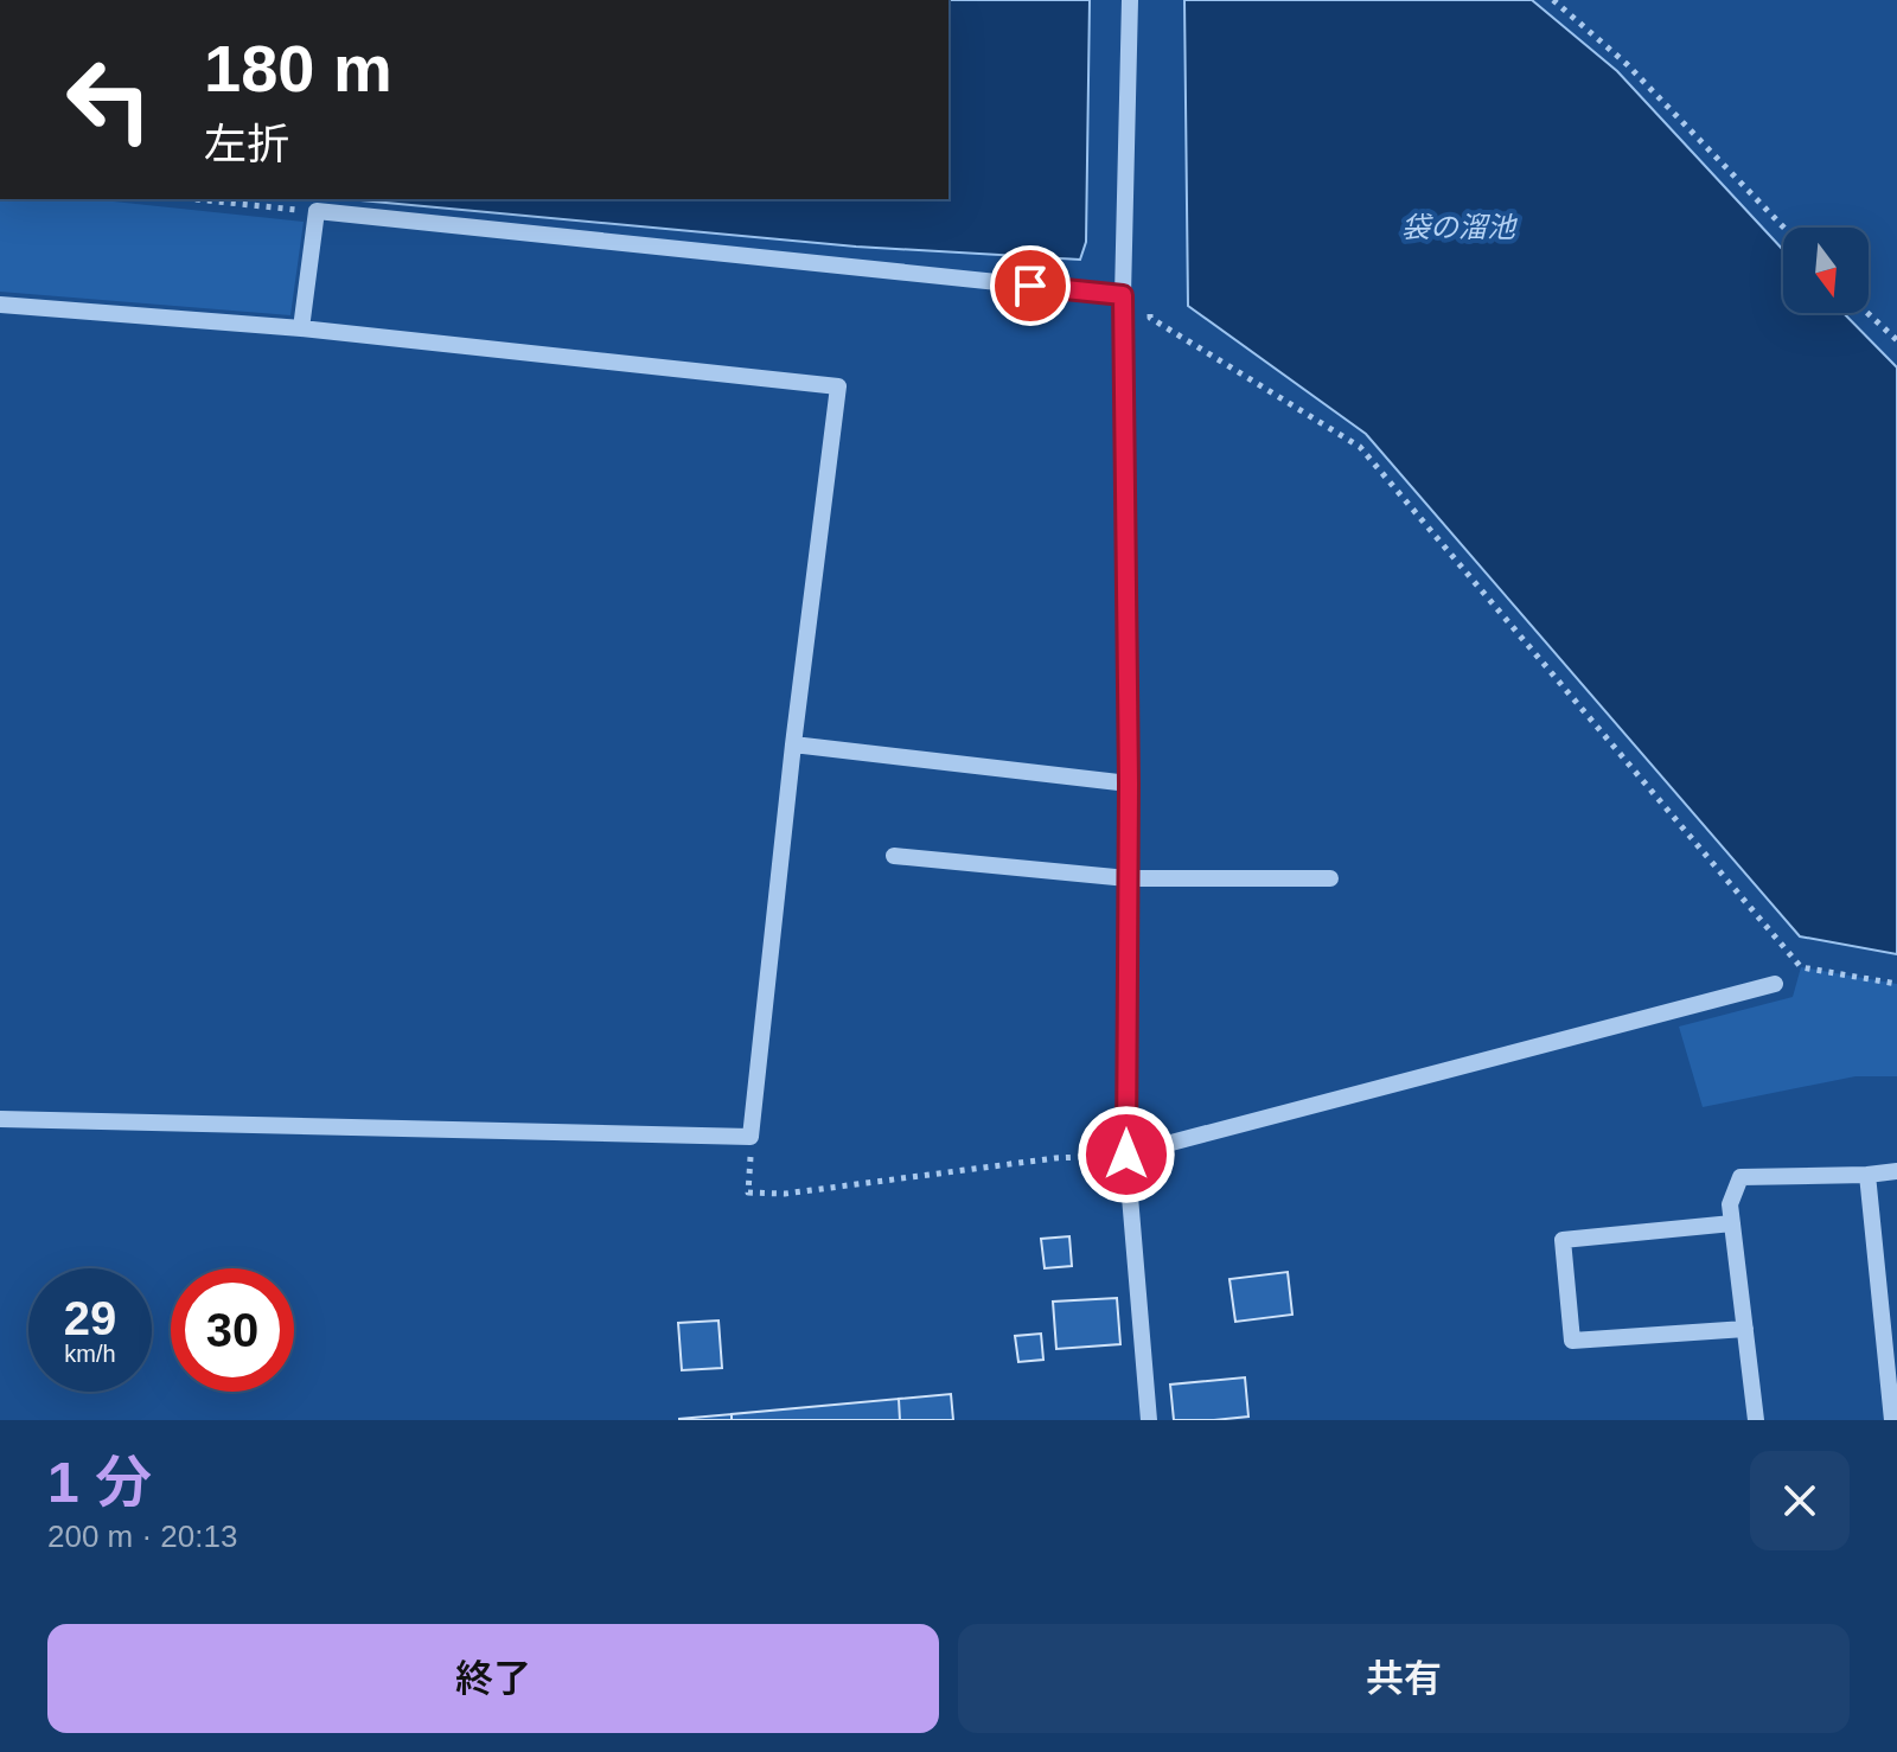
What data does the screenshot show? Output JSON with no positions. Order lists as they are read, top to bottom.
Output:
{
  "water": ["袋の溜池"],
  "north": "bottom",
  "page": {
    "turn": ["180 m", "左折"],
    "speed": "29 km/h",
    "limit": "30",
    "heading": ["1 分", "200 m · 20:13"],
    "buttons": ["終了", "共有"]
  }
}
